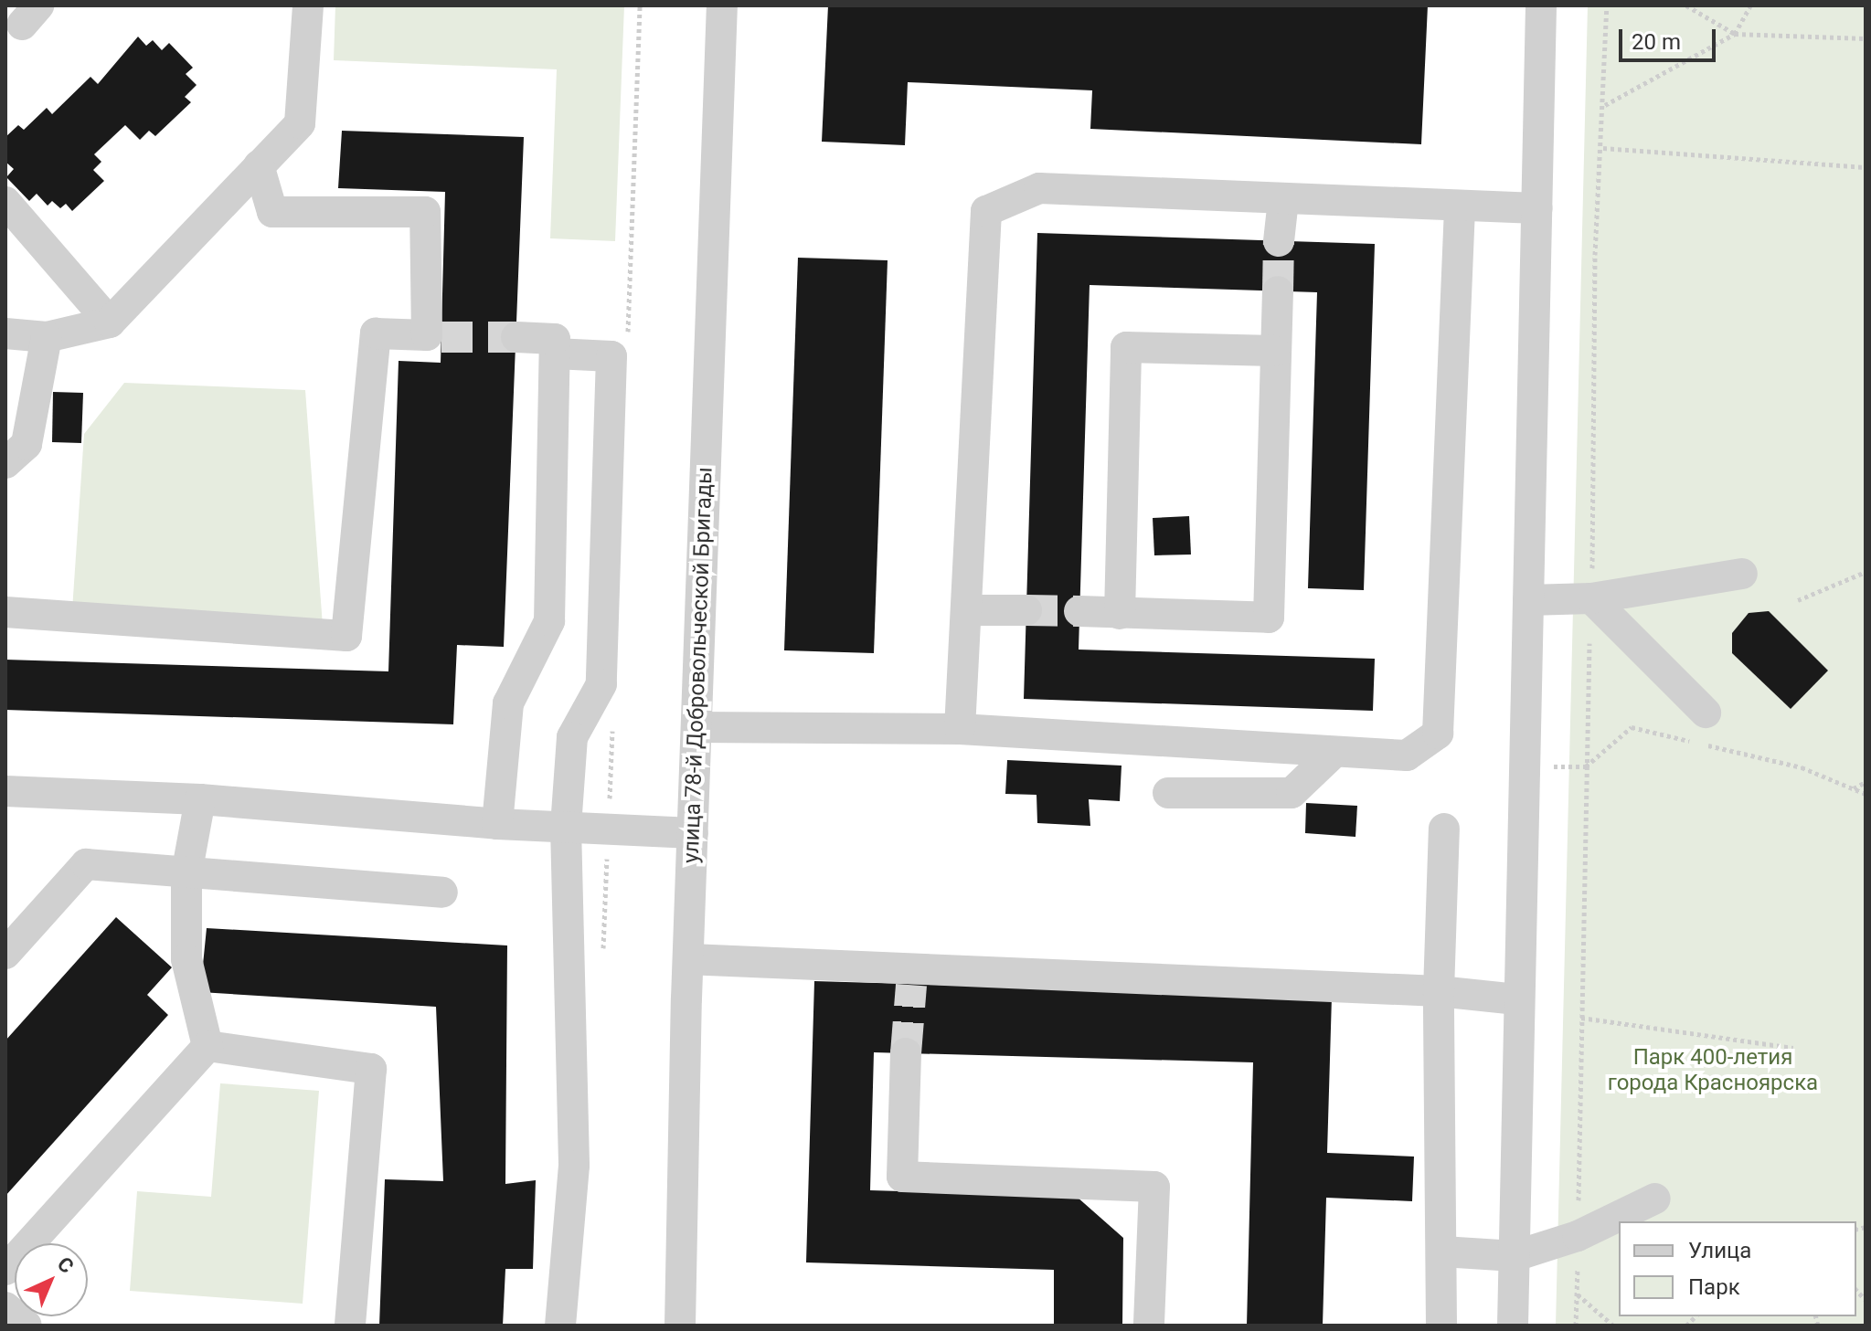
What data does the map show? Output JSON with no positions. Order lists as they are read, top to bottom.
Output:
{
  "streets": {
    "street": ["улица 78-й Добровольческой Бригады"]
  },
  "parks": ["Парк 400-летия города Красноярска"],
  "legend": ["Улица", "Парк"],
  "scale_bar": "20 m",
  "north": "top right"
}
